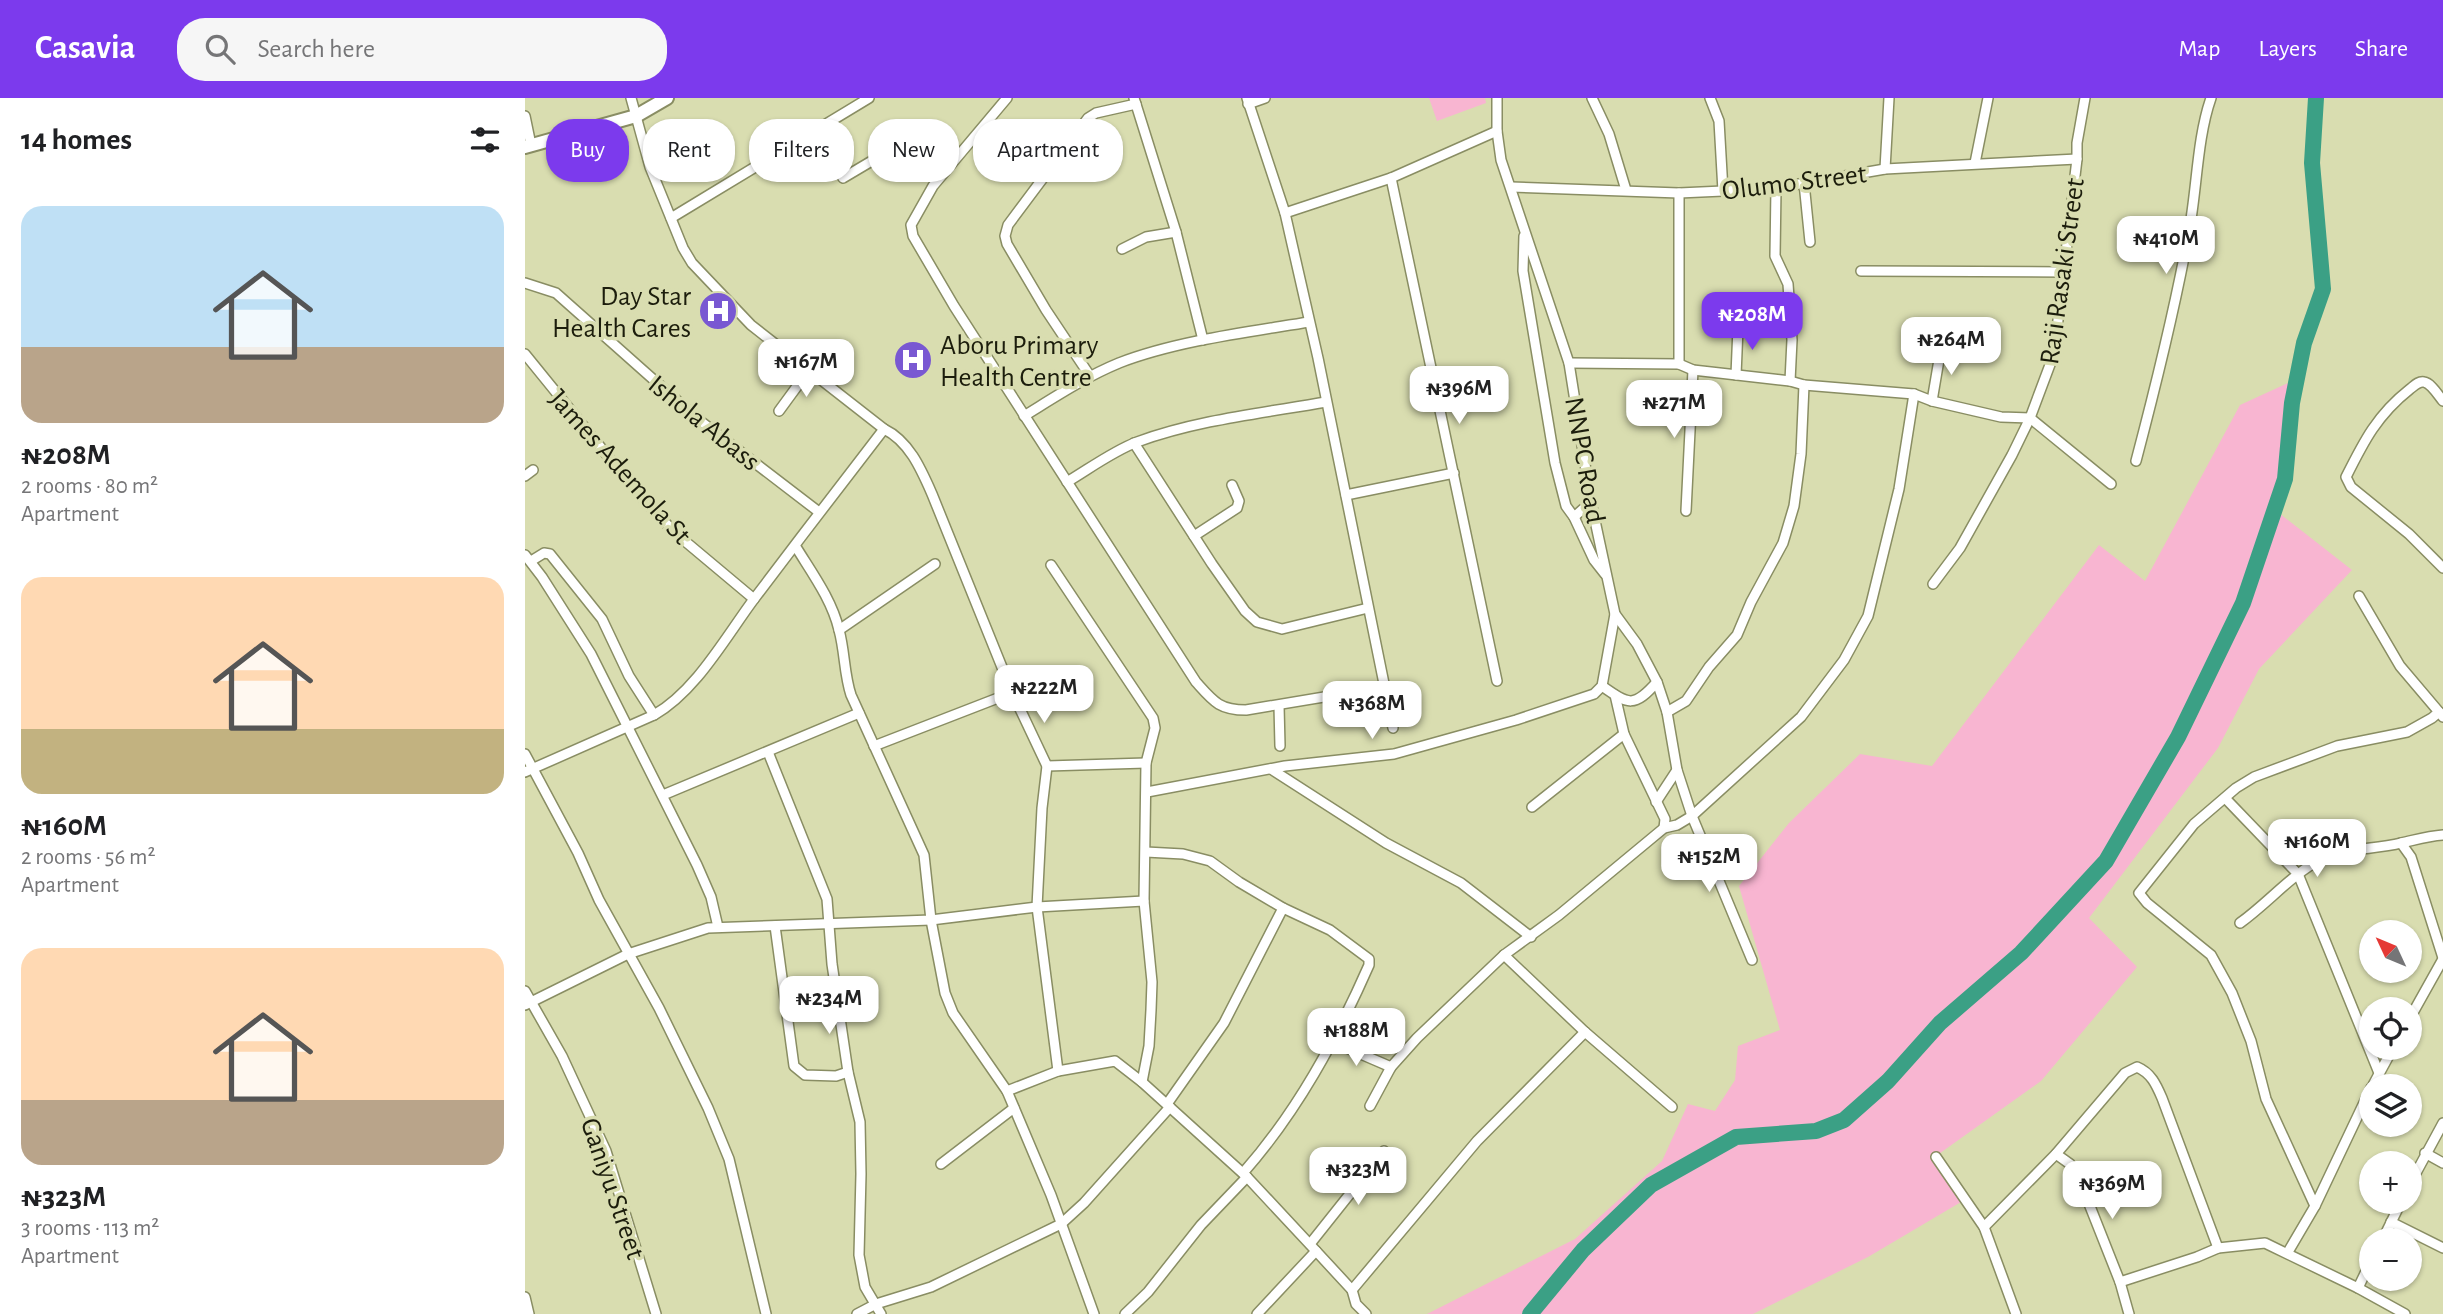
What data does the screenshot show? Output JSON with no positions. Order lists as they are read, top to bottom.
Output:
{
  "streets": {
    "street": [
      "Olumo Street",
      "Raji Rasaki Street",
      "Ishola Abass",
      "NNPC Road",
      "James Ademola St",
      "Ganiyu Street"
    ]
  },
  "crossings": [
    ["Olumo Street", "Raji Rasaki Street"],
    ["Olumo Street", "NNPC Road"]
  ],
  "places": {
    "hospital": ["Day Star Health Cares", "Aboru Primary Health Centre"]
  },
  "north": "top left",
  "page": {
    "header": "Casavia",
    "search": "Search here",
    "nav": ["Map", "Layers", "Share"],
    "heading": "14 homes",
    "chip": [
      "Buy",
      "Rent",
      "Filters",
      "New",
      "Apartment"
    ],
    "list": [
      {
        "name": "₦208M",
        "note": "2 rooms · 80 m² · Apartment"
      },
      {
        "name": "₦160M",
        "note": "2 rooms · 56 m² · Apartment"
      },
      {
        "name": "₦323M",
        "note": "3 rooms · 113 m² · Apartment"
      }
    ],
    "price": [
      "₦410M",
      "₦208M",
      "₦264M",
      "₦167M",
      "₦396M",
      "₦271M",
      "₦222M",
      "₦368M",
      "₦160M",
      "₦152M",
      "₦234M",
      "₦188M",
      "₦323M",
      "₦369M"
    ],
    "map_buttons": ["+", "−"]
  }
}
